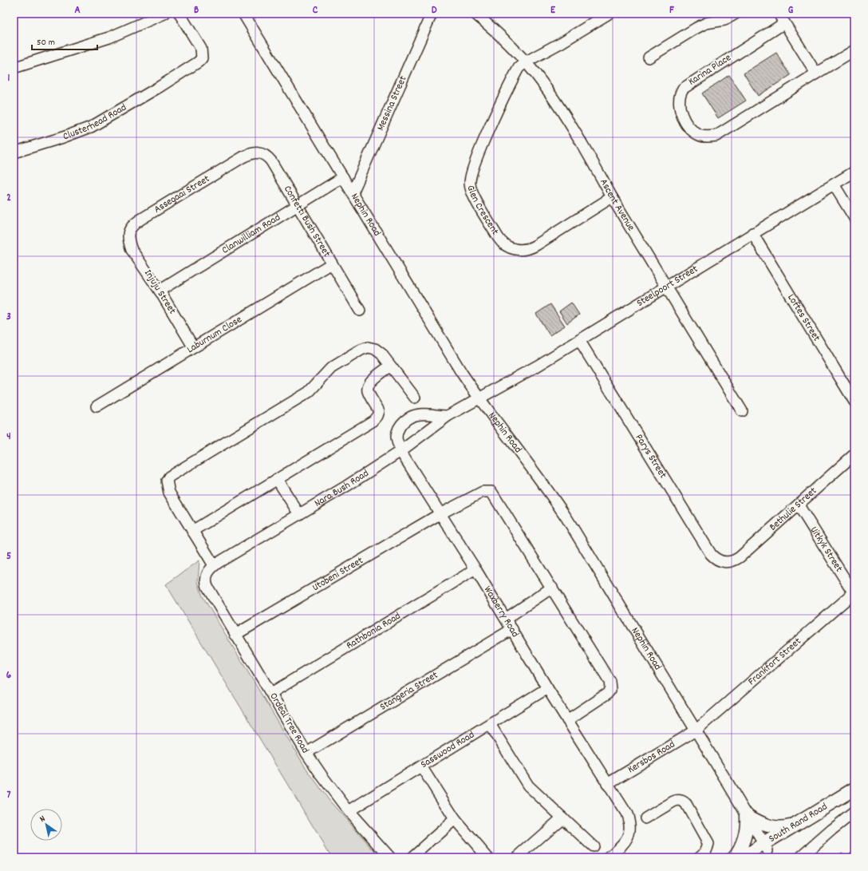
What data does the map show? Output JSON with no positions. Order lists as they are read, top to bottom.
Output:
{
  "streets": {
    "main road": ["South Rand Road"],
    "street": [
      "Karina Place",
      "Messina Street",
      "Clusterhead Road",
      "Assegaai Street",
      "Ascent Avenue",
      "Glen Crescent",
      "Nephin Road",
      "Confetti Bush Street",
      "Clanwilliam Road",
      "Steelpoort Street",
      "Injuju Street",
      "Loftes Street",
      "Laburnum Close",
      "Parys Street",
      "Nara Bush Road",
      "Bethulie Street",
      "Uitkyk Street",
      "Utobeni Street",
      "Waxberry Road",
      "Rathbonia Road",
      "Frankfort Street",
      "Stangeria Street",
      "Ordeal Tree Road",
      "Sasswood Road",
      "Kersbos Road"
    ]
  },
  "crossings": [
    ["Messina Street", "Nephin Road"],
    ["Assegaai Street", "Confetti Bush Street"],
    ["Assegaai Street", "Injuju Street"],
    ["Ascent Avenue", "Glen Crescent"],
    ["Ascent Avenue", "Steelpoort Street"],
    ["Nephin Road", "Clanwilliam Road"],
    ["Nephin Road", "Steelpoort Street"],
    ["Nephin Road", "Nara Bush Road"],
    ["Nephin Road", "Frankfort Street"],
    ["Nephin Road", "Kersbos Road"],
    ["Nephin Road", "South Rand Road"],
    ["Confetti Bush Street", "Clanwilliam Road"],
    ["Confetti Bush Street", "Laburnum Close"],
    ["Clanwilliam Road", "Injuju Street"],
    ["Steelpoort Street", "Loftes Street"],
    ["Steelpoort Street", "Parys Street"],
    ["Steelpoort Street", "Nara Bush Road"],
    ["Injuju Street", "Laburnum Close"],
    ["Parys Street", "Bethulie Street"],
    ["Nara Bush Road", "Waxberry Road"],
    ["Nara Bush Road", "Ordeal Tree Road"],
    ["Bethulie Street", "Uitkyk Street"],
    ["Uitkyk Street", "Frankfort Street"],
    ["Utobeni Street", "Waxberry Road"],
    ["Utobeni Street", "Ordeal Tree Road"],
    ["Waxberry Road", "Rathbonia Road"],
    ["Waxberry Road", "Stangeria Street"],
    ["Waxberry Road", "Sasswood Road"],
    ["Waxberry Road", "Kersbos Road"],
    ["Rathbonia Road", "Ordeal Tree Road"],
    ["Frankfort Street", "Kersbos Road"],
    ["Stangeria Street", "Ordeal Tree Road"],
    ["Ordeal Tree Road", "Sasswood Road"]
  ],
  "scale_bar": "50 m",
  "north": "top left",
  "grid": {
    "columns": [
      "A",
      "B",
      "C",
      "D",
      "E",
      "F",
      "G"
    ],
    "rows": [
      "1",
      "2",
      "3",
      "4",
      "5",
      "6",
      "7"
    ]
  }
}
